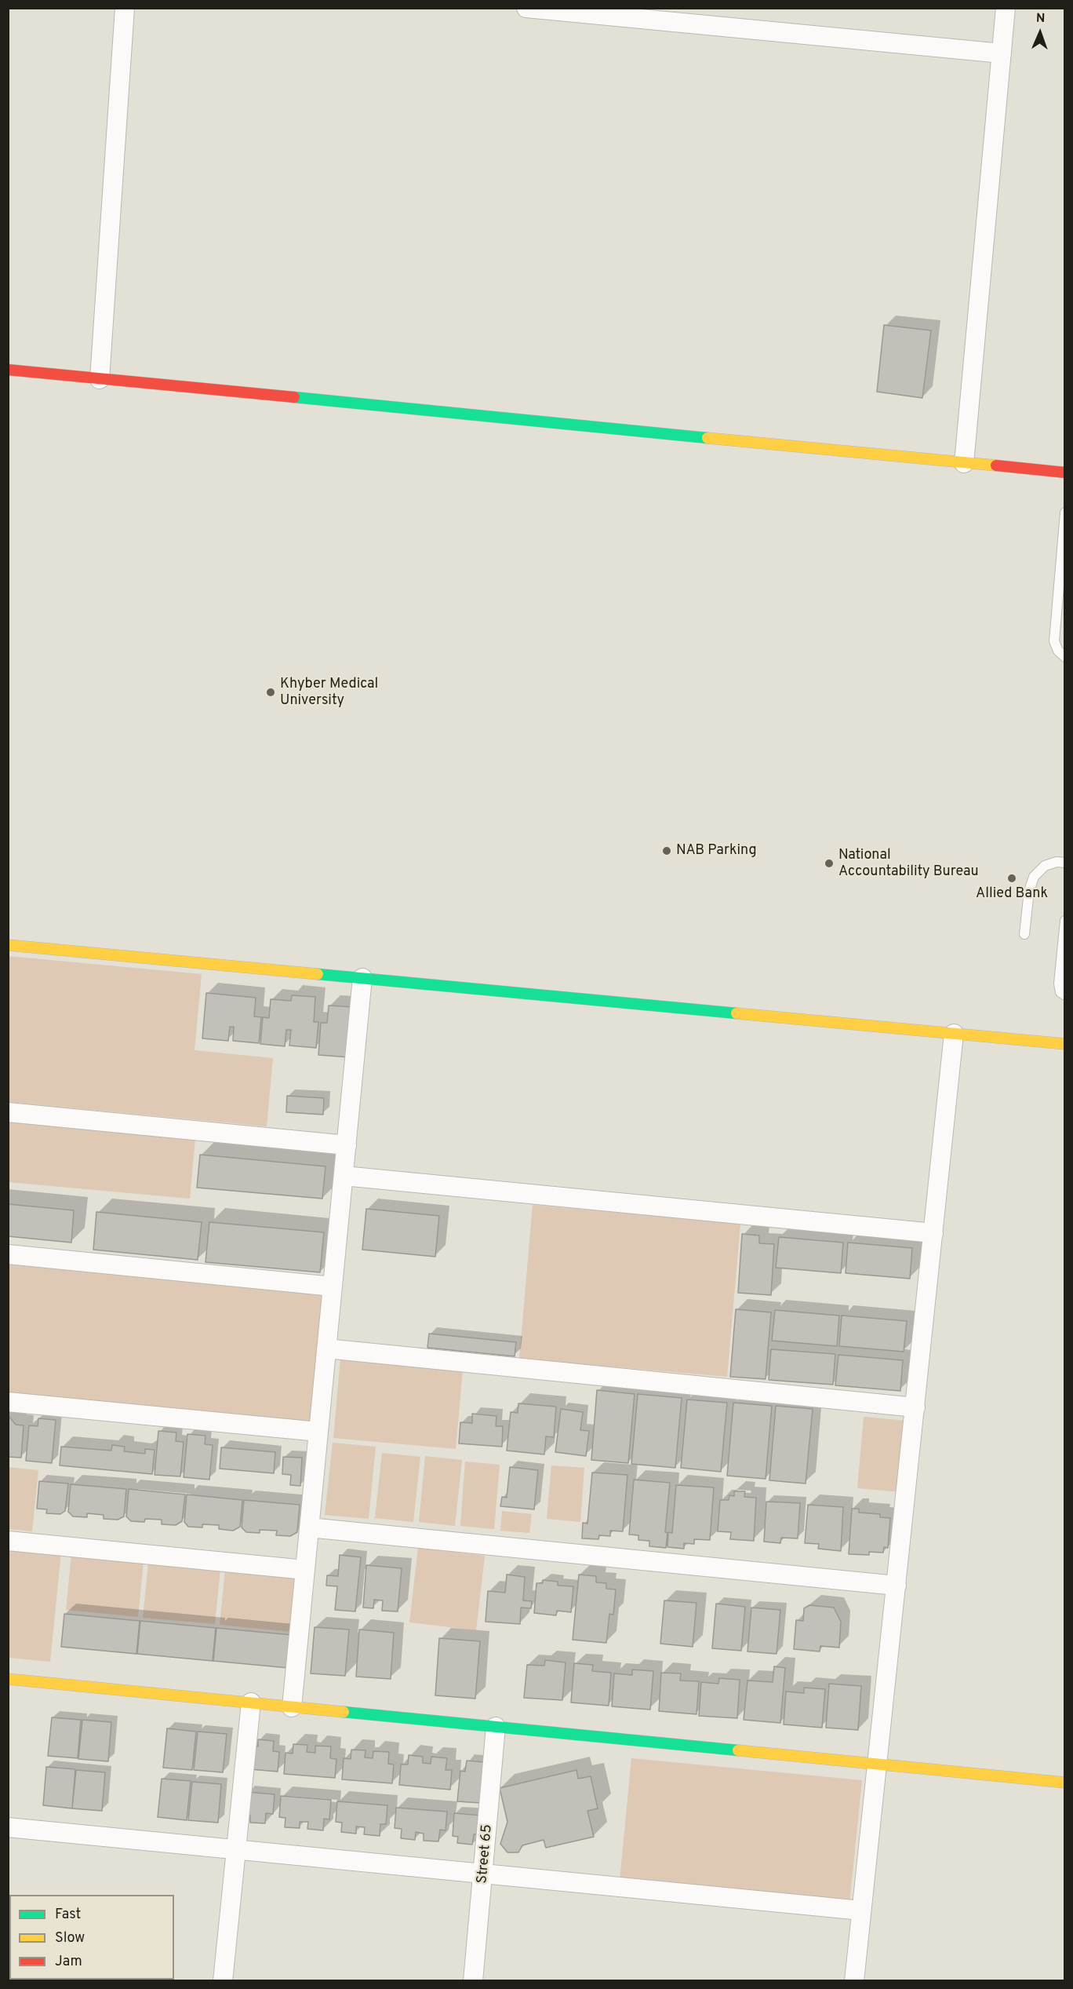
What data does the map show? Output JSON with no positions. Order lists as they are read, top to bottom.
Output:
{
  "streets": {
    "street": ["Street 65"]
  },
  "places": [
    "Khyber Medical University",
    "NAB Parking",
    "National Accountability Bureau",
    "Allied Bank"
  ],
  "legend": ["Fast", "Slow", "Jam"],
  "north": "top"
}
